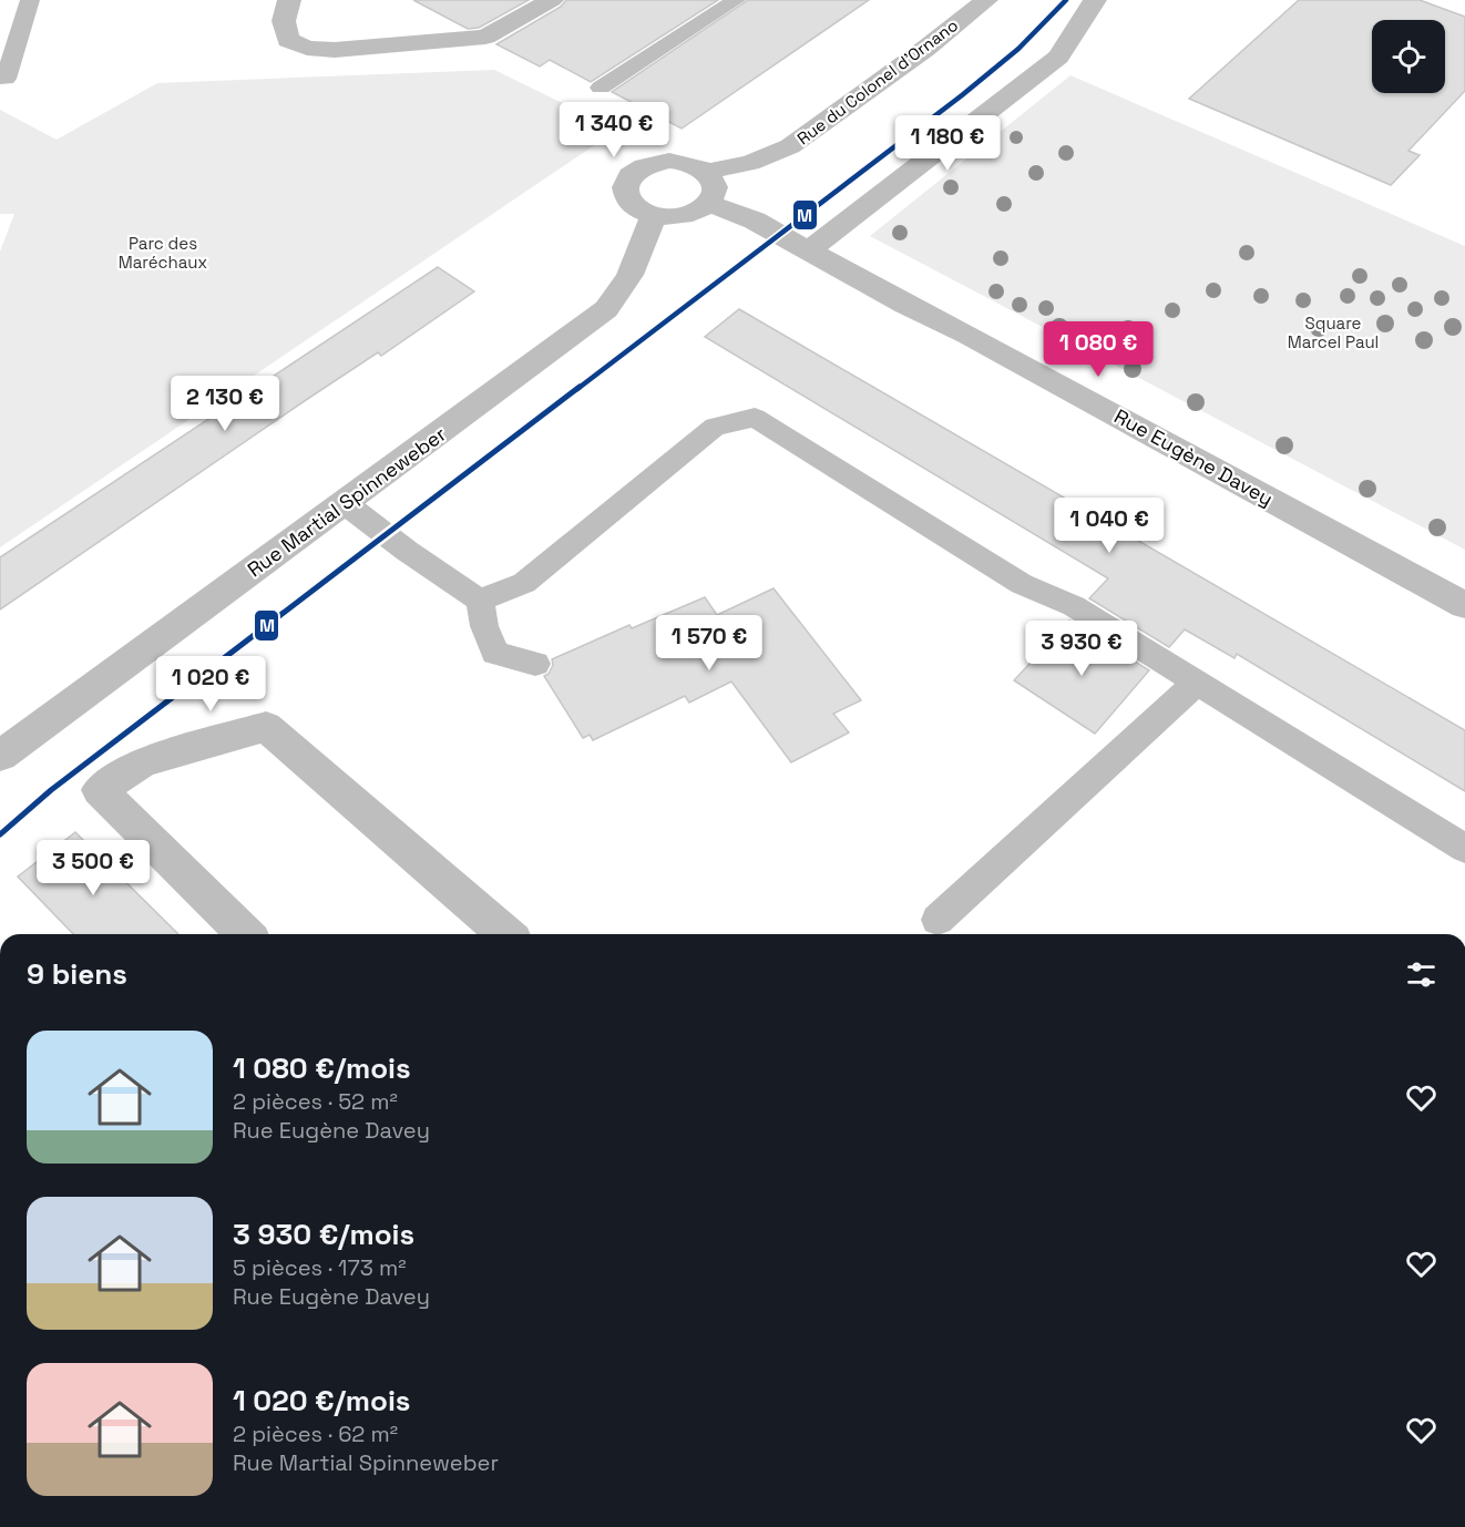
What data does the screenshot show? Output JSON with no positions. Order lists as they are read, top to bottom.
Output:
{
  "streets": {
    "street": ["Rue du Colonel d'Ornano", "Rue Eugène Davey", "Rue Martial Spinneweber"]
  },
  "crossings": [
    ["Rue du Colonel d'Ornano", "Rue Eugène Davey"],
    ["Rue du Colonel d'Ornano", "Rue Martial Spinneweber"],
    ["Rue Eugène Davey", "Rue Martial Spinneweber"]
  ],
  "parks": ["Parc des Maréchaux", "Square Marcel Paul"],
  "lines": ["transit line M"],
  "page": {
    "price": [
      "1 340 €",
      "1 180 €",
      "1 080 €",
      "2 130 €",
      "1 040 €",
      "1 570 €",
      "3 930 €",
      "1 020 €",
      "3 500 €"
    ],
    "heading": "9 biens",
    "list": [
      {
        "name": "1 080 €/mois",
        "note": "2 pièces · 52 m² · Rue Eugène Davey"
      },
      {
        "name": "3 930 €/mois",
        "note": "5 pièces · 173 m² · Rue Eugène Davey"
      },
      {
        "name": "1 020 €/mois",
        "note": "2 pièces · 62 m² · Rue Martial Spinneweber"
      }
    ]
  }
}
